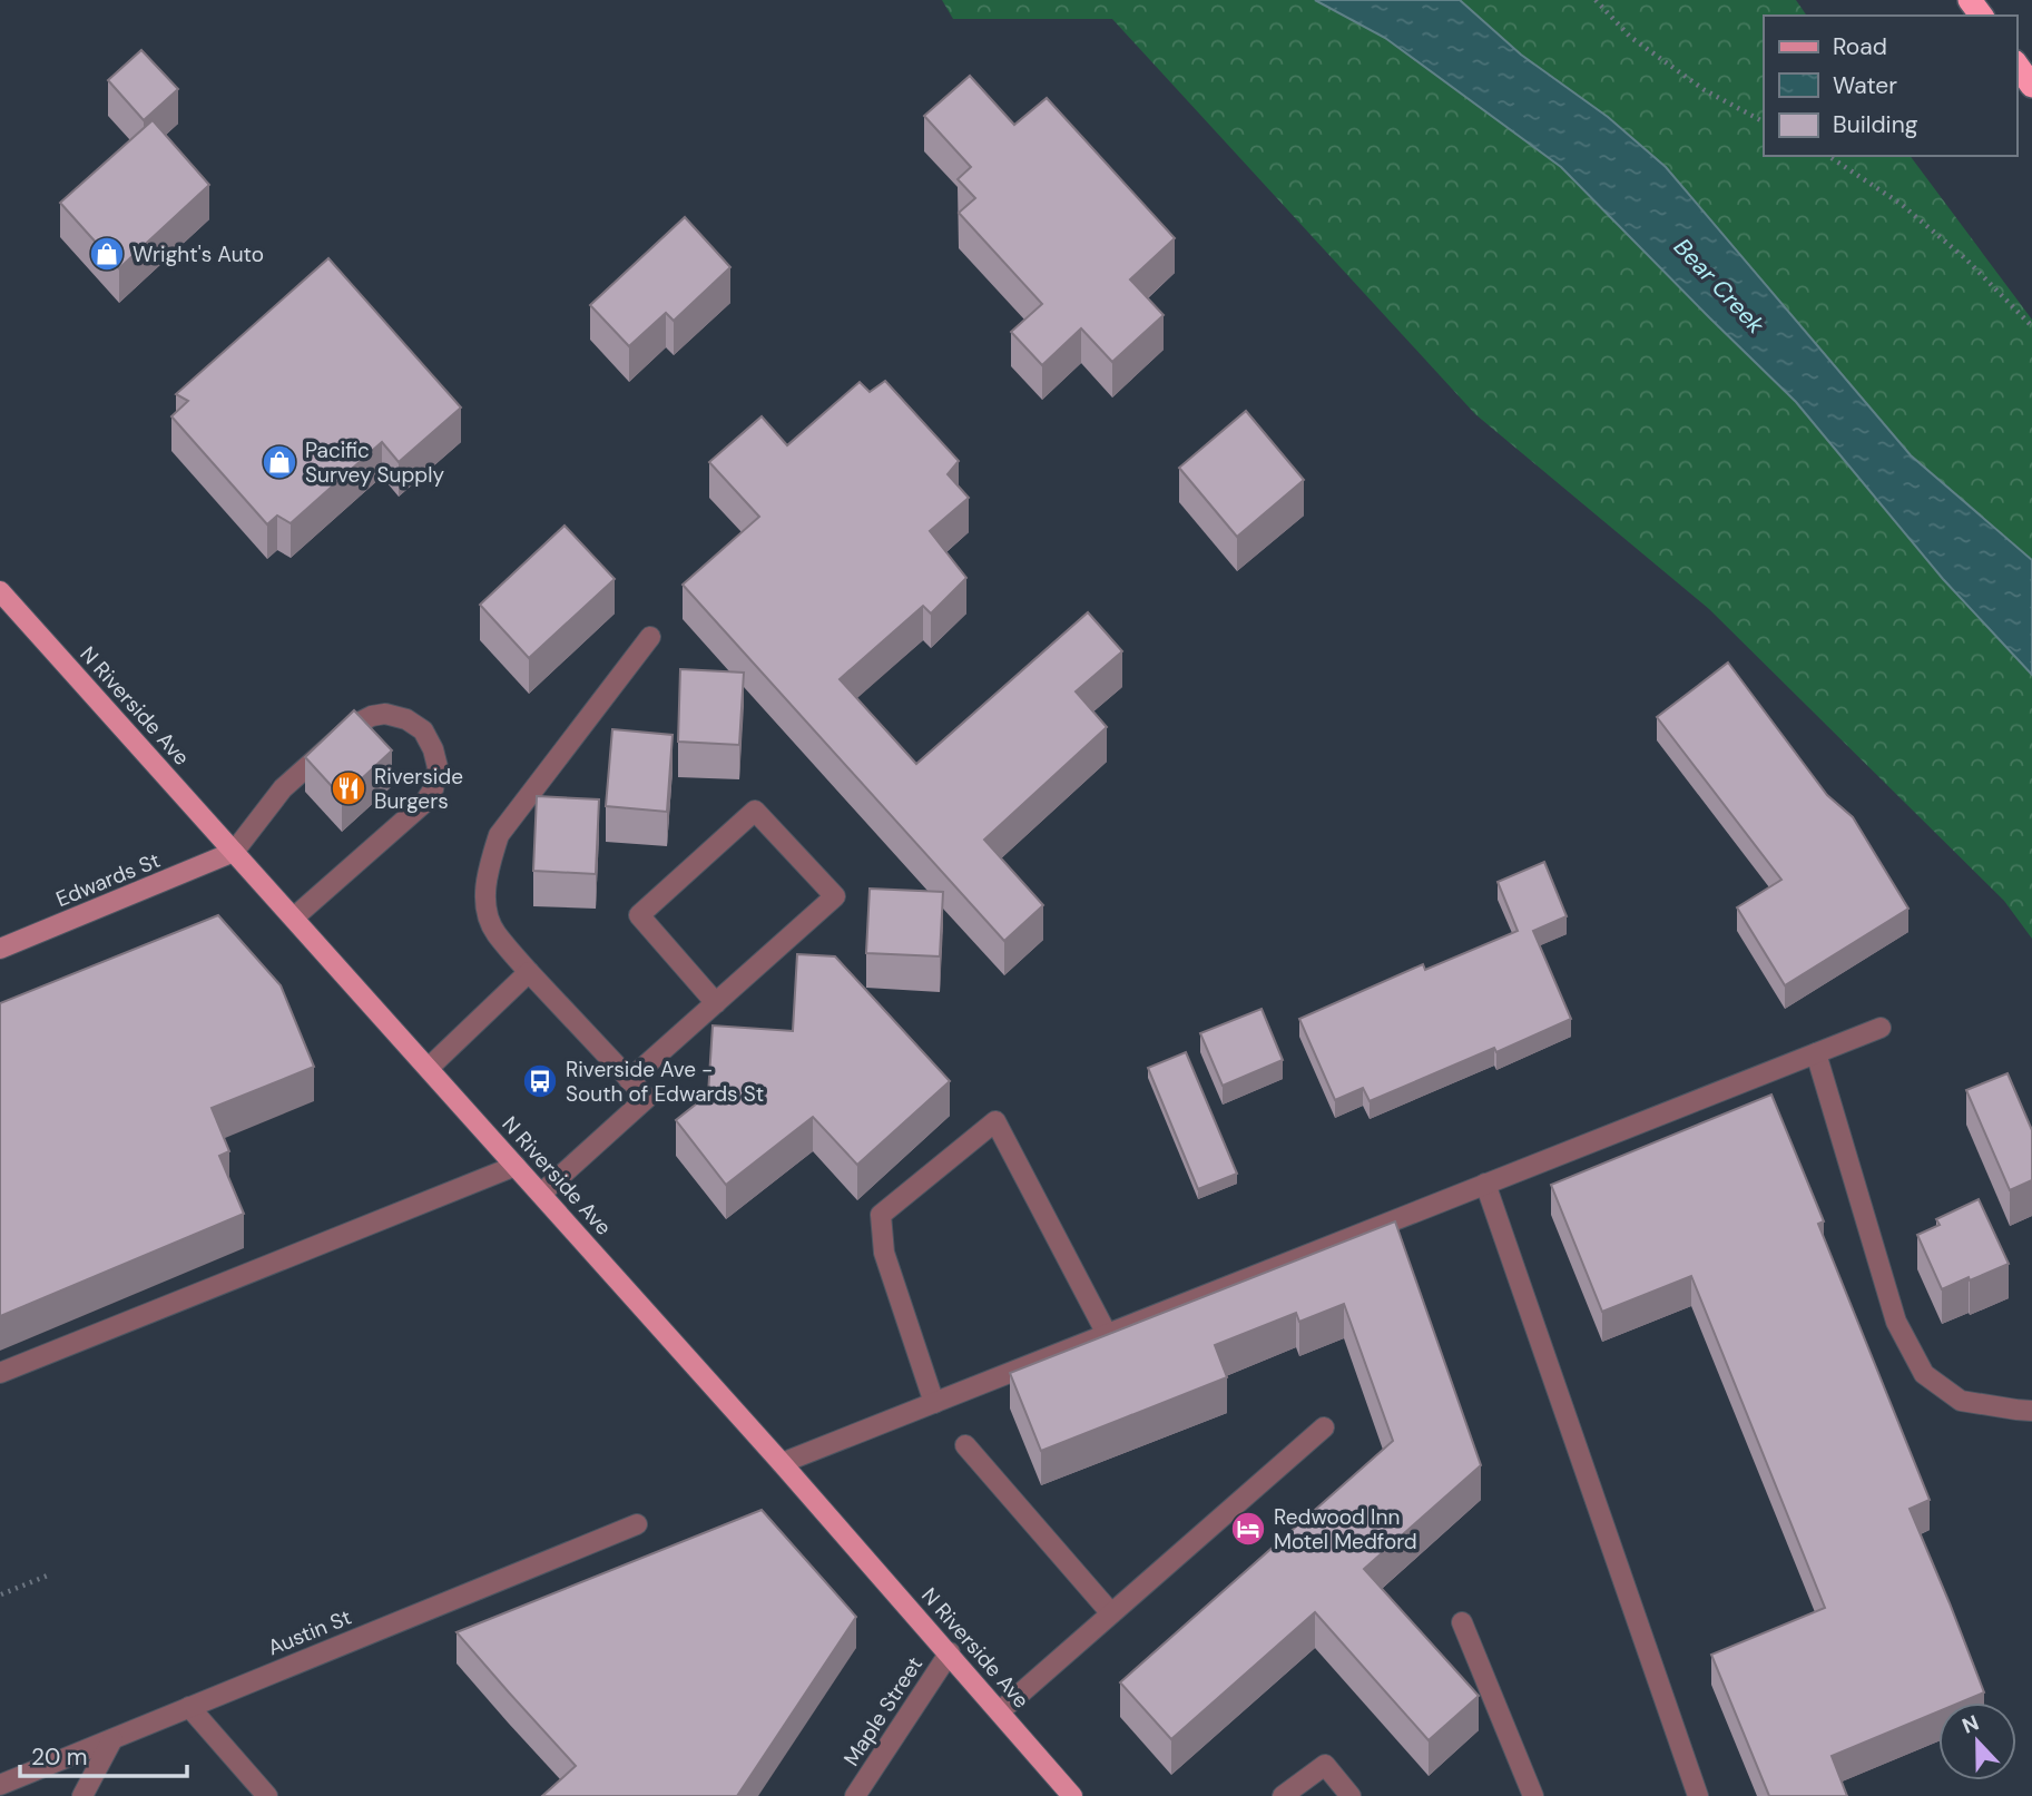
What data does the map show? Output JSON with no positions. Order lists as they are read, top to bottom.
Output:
{
  "streets": {
    "main road": ["N Riverside Ave"],
    "street": ["Edwards St", "Austin St", "Maple Street"]
  },
  "crossings": [
    ["N Riverside Ave", "Edwards St"],
    ["N Riverside Ave", "Maple Street"]
  ],
  "water": ["Bear Creek"],
  "places": {
    "shop": ["Wright's Auto", "Pacific Survey Supply"],
    "restaurant": ["Riverside Burgers"],
    "bus stop": ["Riverside Ave - South of Edwards St"],
    "hotel": ["Redwood Inn Motel Medford"]
  },
  "legend": ["Road", "Water", "Building"],
  "scale_bar": "20 m",
  "north": "top"
}
